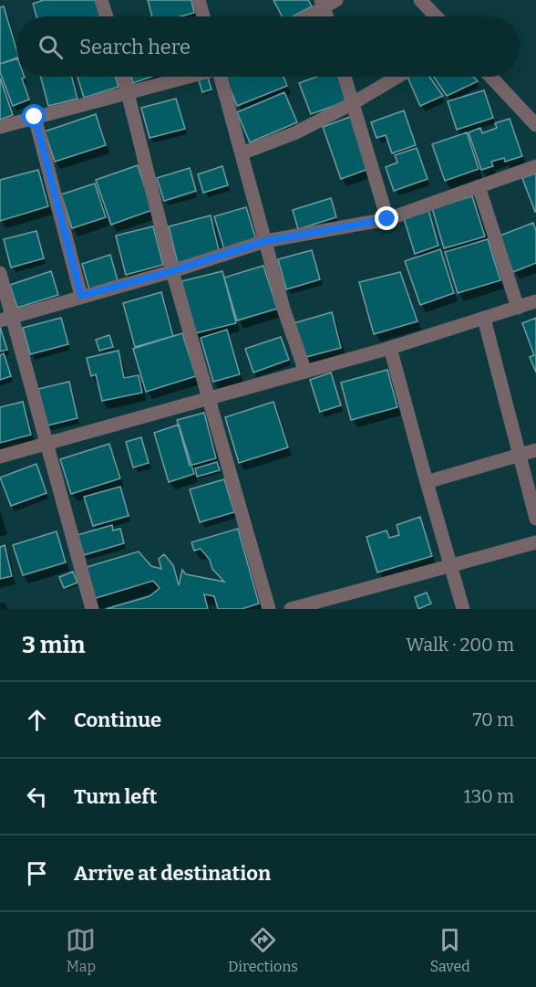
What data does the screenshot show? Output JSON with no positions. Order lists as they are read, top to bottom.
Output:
{
  "page": {
    "search": "Search here",
    "heading": ["3 min", "Walk · 200 m"],
    "list": [
      ["Continue", "70 m"],
      ["Turn left", "130 m"],
      "Arrive at destination"
    ],
    "nav": ["Map", "Directions", "Saved"]
  }
}
